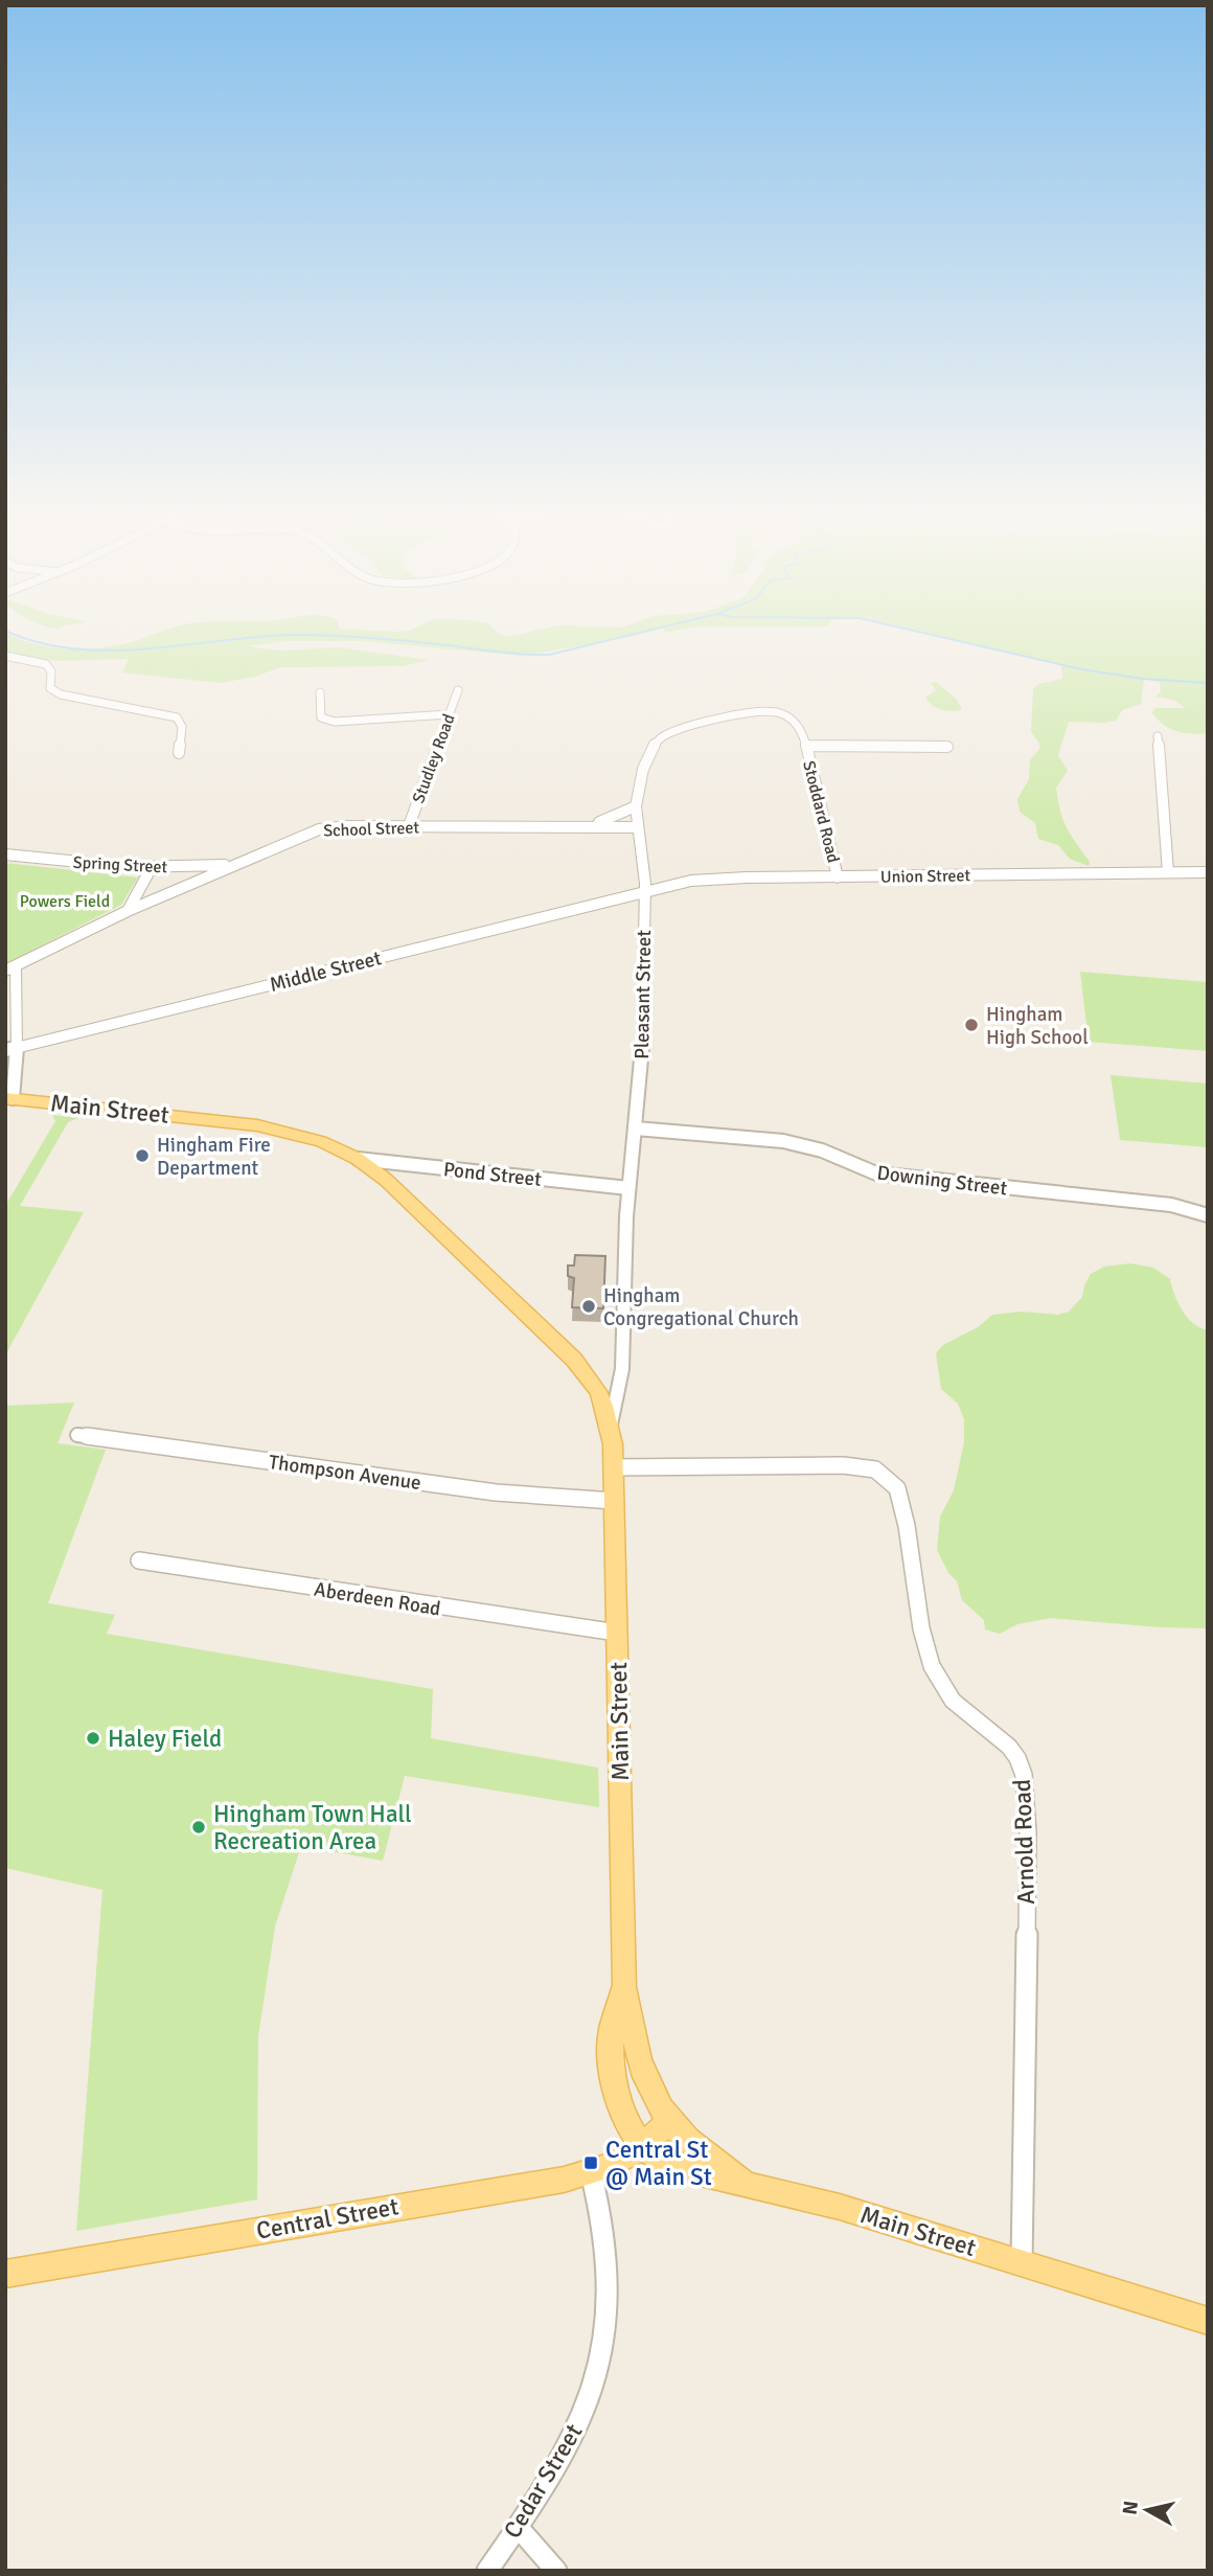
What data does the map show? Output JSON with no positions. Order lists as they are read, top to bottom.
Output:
{
  "streets": {
    "main road": ["Main Street", "Central Street"],
    "street": [
      "Studley Road",
      "Stoddard Road",
      "School Street",
      "Spring Street",
      "Union Street",
      "Middle Street",
      "Pleasant Street",
      "Pond Street",
      "Downing Street",
      "Thompson Avenue",
      "Aberdeen Road",
      "Arnold Road",
      "Cedar Street"
    ]
  },
  "crossings": [
    ["Studley Road", "School Street"],
    ["Stoddard Road", "Union Street"],
    ["Stoddard Road", "Pleasant Street"],
    ["School Street", "Spring Street"],
    ["School Street", "Pleasant Street"],
    ["Union Street", "Middle Street"],
    ["Union Street", "Pleasant Street"],
    ["Middle Street", "Pleasant Street"],
    ["Pleasant Street", "Main Street"],
    ["Pleasant Street", "Pond Street"],
    ["Pleasant Street", "Downing Street"],
    ["Main Street", "Pond Street"],
    ["Main Street", "Thompson Avenue"],
    ["Main Street", "Aberdeen Road"],
    ["Main Street", "Arnold Road"],
    ["Main Street", "Central Street"],
    ["Central Street", "Cedar Street"]
  ],
  "parks": ["Powers Field"],
  "places": {
    "other": [
      "Hingham High School",
      "Hingham Fire Department",
      "Hingham Congregational Church",
      "Haley Field",
      "Hingham Town Hall Recreation Area"
    ],
    "transit": ["Central St @ Main St"]
  },
  "north": "left"
}
